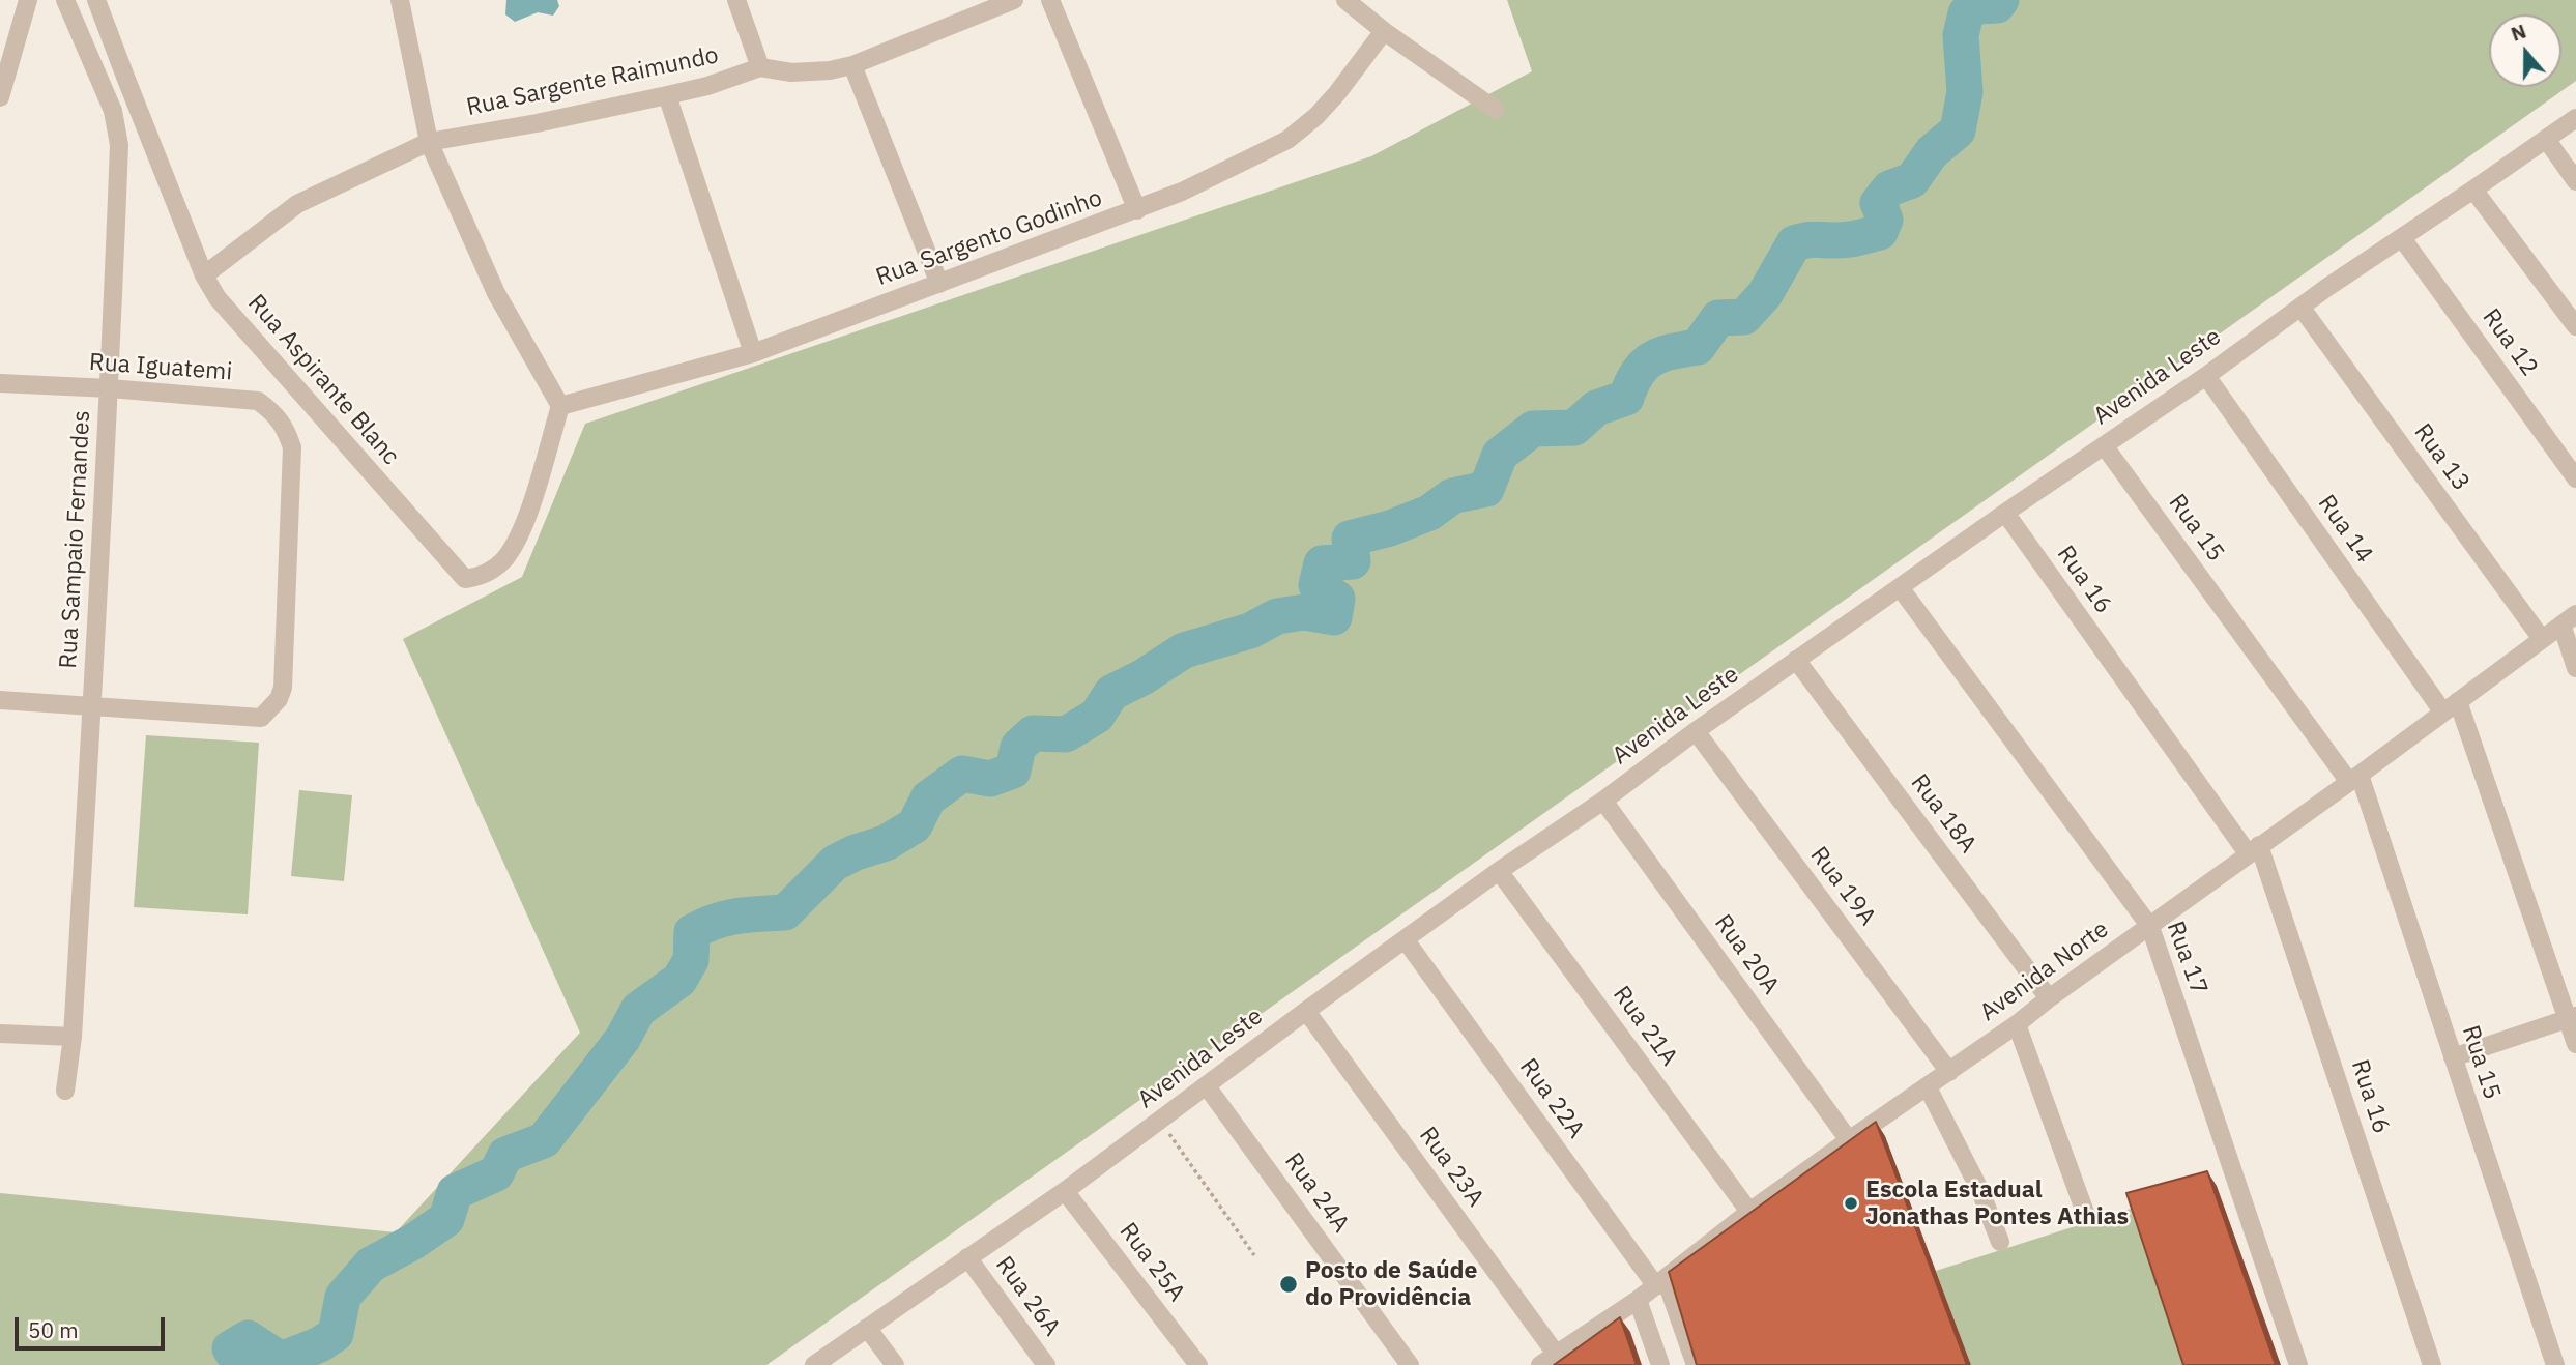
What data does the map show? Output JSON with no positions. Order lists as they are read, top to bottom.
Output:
{
  "streets": {
    "street": [
      "Rua Sargente Raimundo",
      "Rua Sargento Godinho",
      "Rua 12",
      "Rua Iguatemi",
      "Avenida Leste",
      "Rua Aspirante Blanc",
      "Rua 13",
      "Rua 15",
      "Rua 14",
      "Rua Sampaio Fernandes",
      "Rua 16",
      "Rua 18A",
      "Rua 19A",
      "Rua 20A",
      "Rua 17",
      "Avenida Norte",
      "Rua 21A",
      "Rua 22A",
      "Rua 23A",
      "Rua 24A",
      "Rua 25A",
      "Rua 26A"
    ]
  },
  "crossings": [
    ["Rua Sargente Raimundo", "Rua Aspirante Blanc"],
    ["Rua Sargento Godinho", "Rua Aspirante Blanc"],
    ["Rua 12", "Avenida Leste"],
    ["Rua Iguatemi", "Rua Sampaio Fernandes"],
    ["Avenida Leste", "Rua 13"],
    ["Avenida Leste", "Rua 15"],
    ["Avenida Leste", "Rua 14"],
    ["Avenida Leste", "Rua 16"],
    ["Avenida Leste", "Rua 18A"],
    ["Avenida Leste", "Rua 19A"],
    ["Avenida Leste", "Rua 20A"],
    ["Avenida Leste", "Rua 17"],
    ["Avenida Leste", "Rua 21A"],
    ["Avenida Leste", "Rua 22A"],
    ["Avenida Leste", "Rua 23A"],
    ["Avenida Leste", "Rua 24A"],
    ["Avenida Leste", "Rua 25A"],
    ["Avenida Leste", "Rua 26A"],
    ["Rua 13", "Avenida Norte"],
    ["Rua 15", "Avenida Norte"],
    ["Rua 14", "Avenida Norte"],
    ["Rua 16", "Avenida Norte"],
    ["Rua 18A", "Avenida Norte"],
    ["Rua 19A", "Avenida Norte"],
    ["Rua 20A", "Avenida Norte"],
    ["Rua 17", "Avenida Norte"],
    ["Avenida Norte", "Rua 21A"],
    ["Avenida Norte", "Rua 22A"],
    ["Avenida Norte", "Rua 23A"]
  ],
  "places": ["Escola Estadual Jonathas Pontes Athias", "Posto de Saúde do Providência"],
  "scale_bar": "50 m",
  "north": "top"
}
